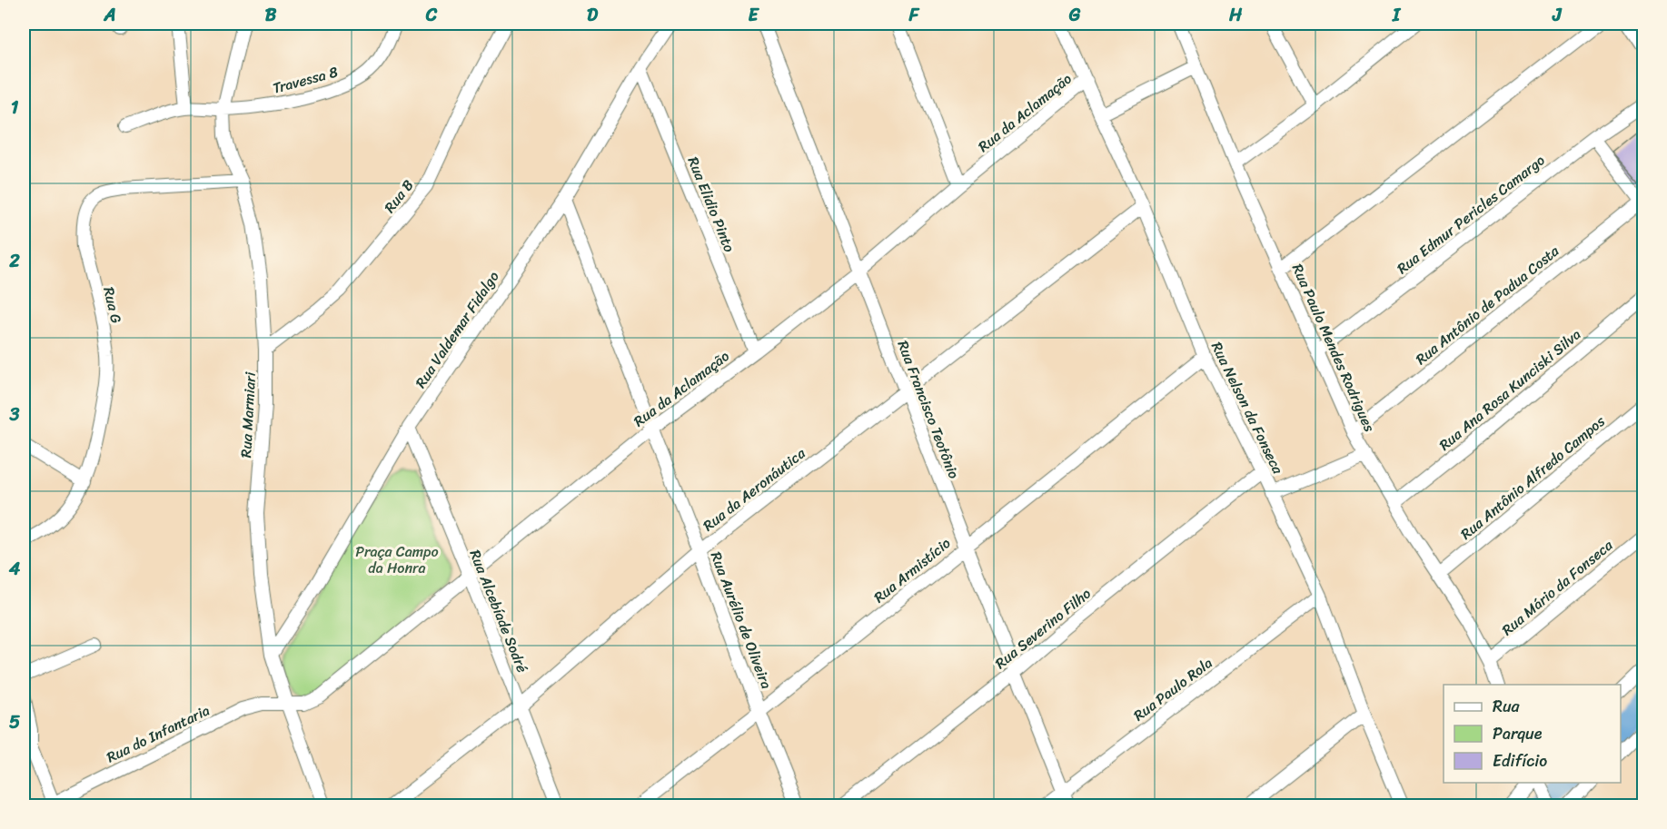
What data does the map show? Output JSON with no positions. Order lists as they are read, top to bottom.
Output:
{
  "streets": {
    "street": [
      "Travessa 8",
      "Rua da Aclamação",
      "Rua B",
      "Rua Elidio Pinto",
      "Rua Edmur Pericles Camargo",
      "Rua G",
      "Rua Antônio de Padua Costa",
      "Rua Valdemar Fidalgo",
      "Rua Paulo Mendes Rodrigues",
      "Rua Ana Rosa Kunciski Silva",
      "Rua Nelson da Fonseca",
      "Rua Francisco Teotônio",
      "Rua Marmiari",
      "Rua Antônio Alfredo Campos",
      "Rua da Aeronáutica",
      "Rua Armistício",
      "Rua Mário da Fonseca",
      "Rua Alcebíade Sodré",
      "Rua Aurélio de Oliveira",
      "Rua Severino Filho",
      "Rua Paulo Rola",
      "Rua do Infantaria"
    ]
  },
  "crossings": [
    ["Travessa 8", "Rua Marmiari"],
    ["Rua da Aclamação", "Rua Elidio Pinto"],
    ["Rua da Aclamação", "Rua Nelson da Fonseca"],
    ["Rua da Aclamação", "Rua Francisco Teotônio"],
    ["Rua da Aclamação", "Rua Marmiari"],
    ["Rua da Aclamação", "Rua Alcebíade Sodré"],
    ["Rua da Aclamação", "Rua Aurélio de Oliveira"],
    ["Rua da Aclamação", "Rua do Infantaria"],
    ["Rua B", "Rua Marmiari"],
    ["Rua Elidio Pinto", "Rua Valdemar Fidalgo"],
    ["Rua Edmur Pericles Camargo", "Rua Paulo Mendes Rodrigues"],
    ["Rua G", "Rua Marmiari"],
    ["Rua Antônio de Padua Costa", "Rua Paulo Mendes Rodrigues"],
    ["Rua Valdemar Fidalgo", "Rua Marmiari"],
    ["Rua Valdemar Fidalgo", "Rua Alcebíade Sodré"],
    ["Rua Valdemar Fidalgo", "Rua Aurélio de Oliveira"],
    ["Rua Paulo Mendes Rodrigues", "Rua Ana Rosa Kunciski Silva"],
    ["Rua Paulo Mendes Rodrigues", "Rua Antônio Alfredo Campos"],
    ["Rua Paulo Mendes Rodrigues", "Rua Mário da Fonseca"],
    ["Rua Nelson da Fonseca", "Rua da Aeronáutica"],
    ["Rua Nelson da Fonseca", "Rua Armistício"],
    ["Rua Nelson da Fonseca", "Rua Severino Filho"],
    ["Rua Nelson da Fonseca", "Rua Paulo Rola"],
    ["Rua Francisco Teotônio", "Rua da Aeronáutica"],
    ["Rua Francisco Teotônio", "Rua Armistício"],
    ["Rua Francisco Teotônio", "Rua Severino Filho"],
    ["Rua Francisco Teotônio", "Rua Paulo Rola"],
    ["Rua Marmiari", "Rua do Infantaria"],
    ["Rua da Aeronáutica", "Rua Alcebíade Sodré"],
    ["Rua da Aeronáutica", "Rua Aurélio de Oliveira"],
    ["Rua Armistício", "Rua Aurélio de Oliveira"]
  ],
  "parks": ["Praça Campo da Honra"],
  "legend": ["Rua", "Parque", "Edifício"],
  "grid": {
    "columns": [
      "A",
      "B",
      "C",
      "D",
      "E",
      "F",
      "G",
      "H",
      "I",
      "J"
    ],
    "rows": [
      "1",
      "2",
      "3",
      "4",
      "5"
    ]
  }
}
